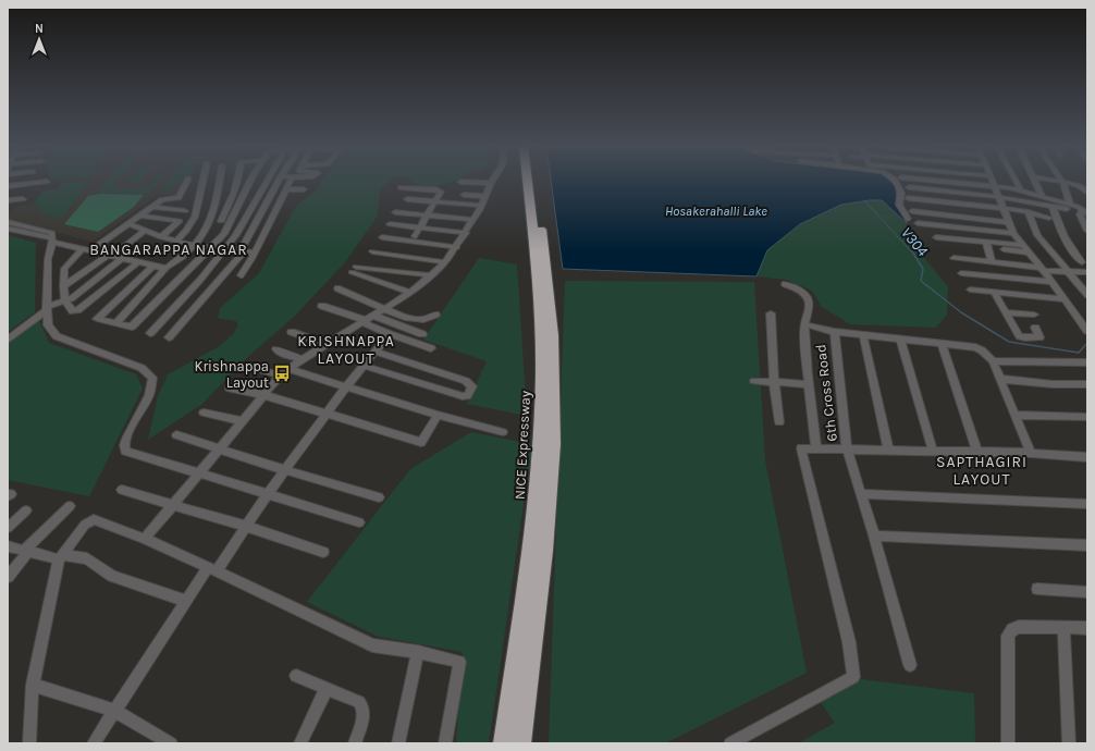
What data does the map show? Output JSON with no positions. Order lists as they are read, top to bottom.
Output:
{
  "streets": {
    "highway": ["NICE Expressway"],
    "street": ["6th Cross Road"]
  },
  "districts": ["BANGARAPPA NAGAR", "KRISHNAPPA LAYOUT", "SAPTHAGIRI LAYOUT"],
  "water": ["Hosakerahalli Lake", "V304"],
  "places": {
    "bus stop": ["Krishnappa Layout"]
  },
  "north": "top"
}
